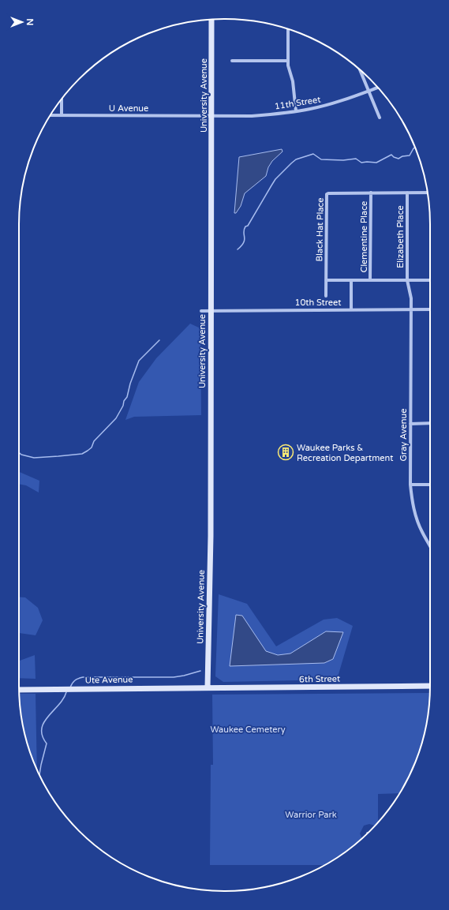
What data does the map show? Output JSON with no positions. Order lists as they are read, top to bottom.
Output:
{
  "streets": {
    "street": [
      "University Avenue",
      "11th Street",
      "U Avenue",
      "Black Hat Place",
      "Clementine Place",
      "Elizabeth Place",
      "10th Street",
      "Gray Avenue",
      "6th Street",
      "Ute Avenue"
    ]
  },
  "crossings": [
    ["University Avenue", "11th Street"],
    ["University Avenue", "U Avenue"],
    ["University Avenue", "10th Street"],
    ["University Avenue", "6th Street"],
    ["University Avenue", "Ute Avenue"],
    ["11th Street", "U Avenue"],
    ["Black Hat Place", "Clementine Place"],
    ["Black Hat Place", "Elizabeth Place"],
    ["Elizabeth Place", "10th Street"],
    ["Elizabeth Place", "Gray Avenue"],
    ["10th Street", "Gray Avenue"],
    ["6th Street", "Ute Avenue"]
  ],
  "parks": ["Waukee Cemetery", "Warrior Park"],
  "places": {
    "building": ["Waukee Parks & Recreation Department"]
  },
  "north": "right"
}
